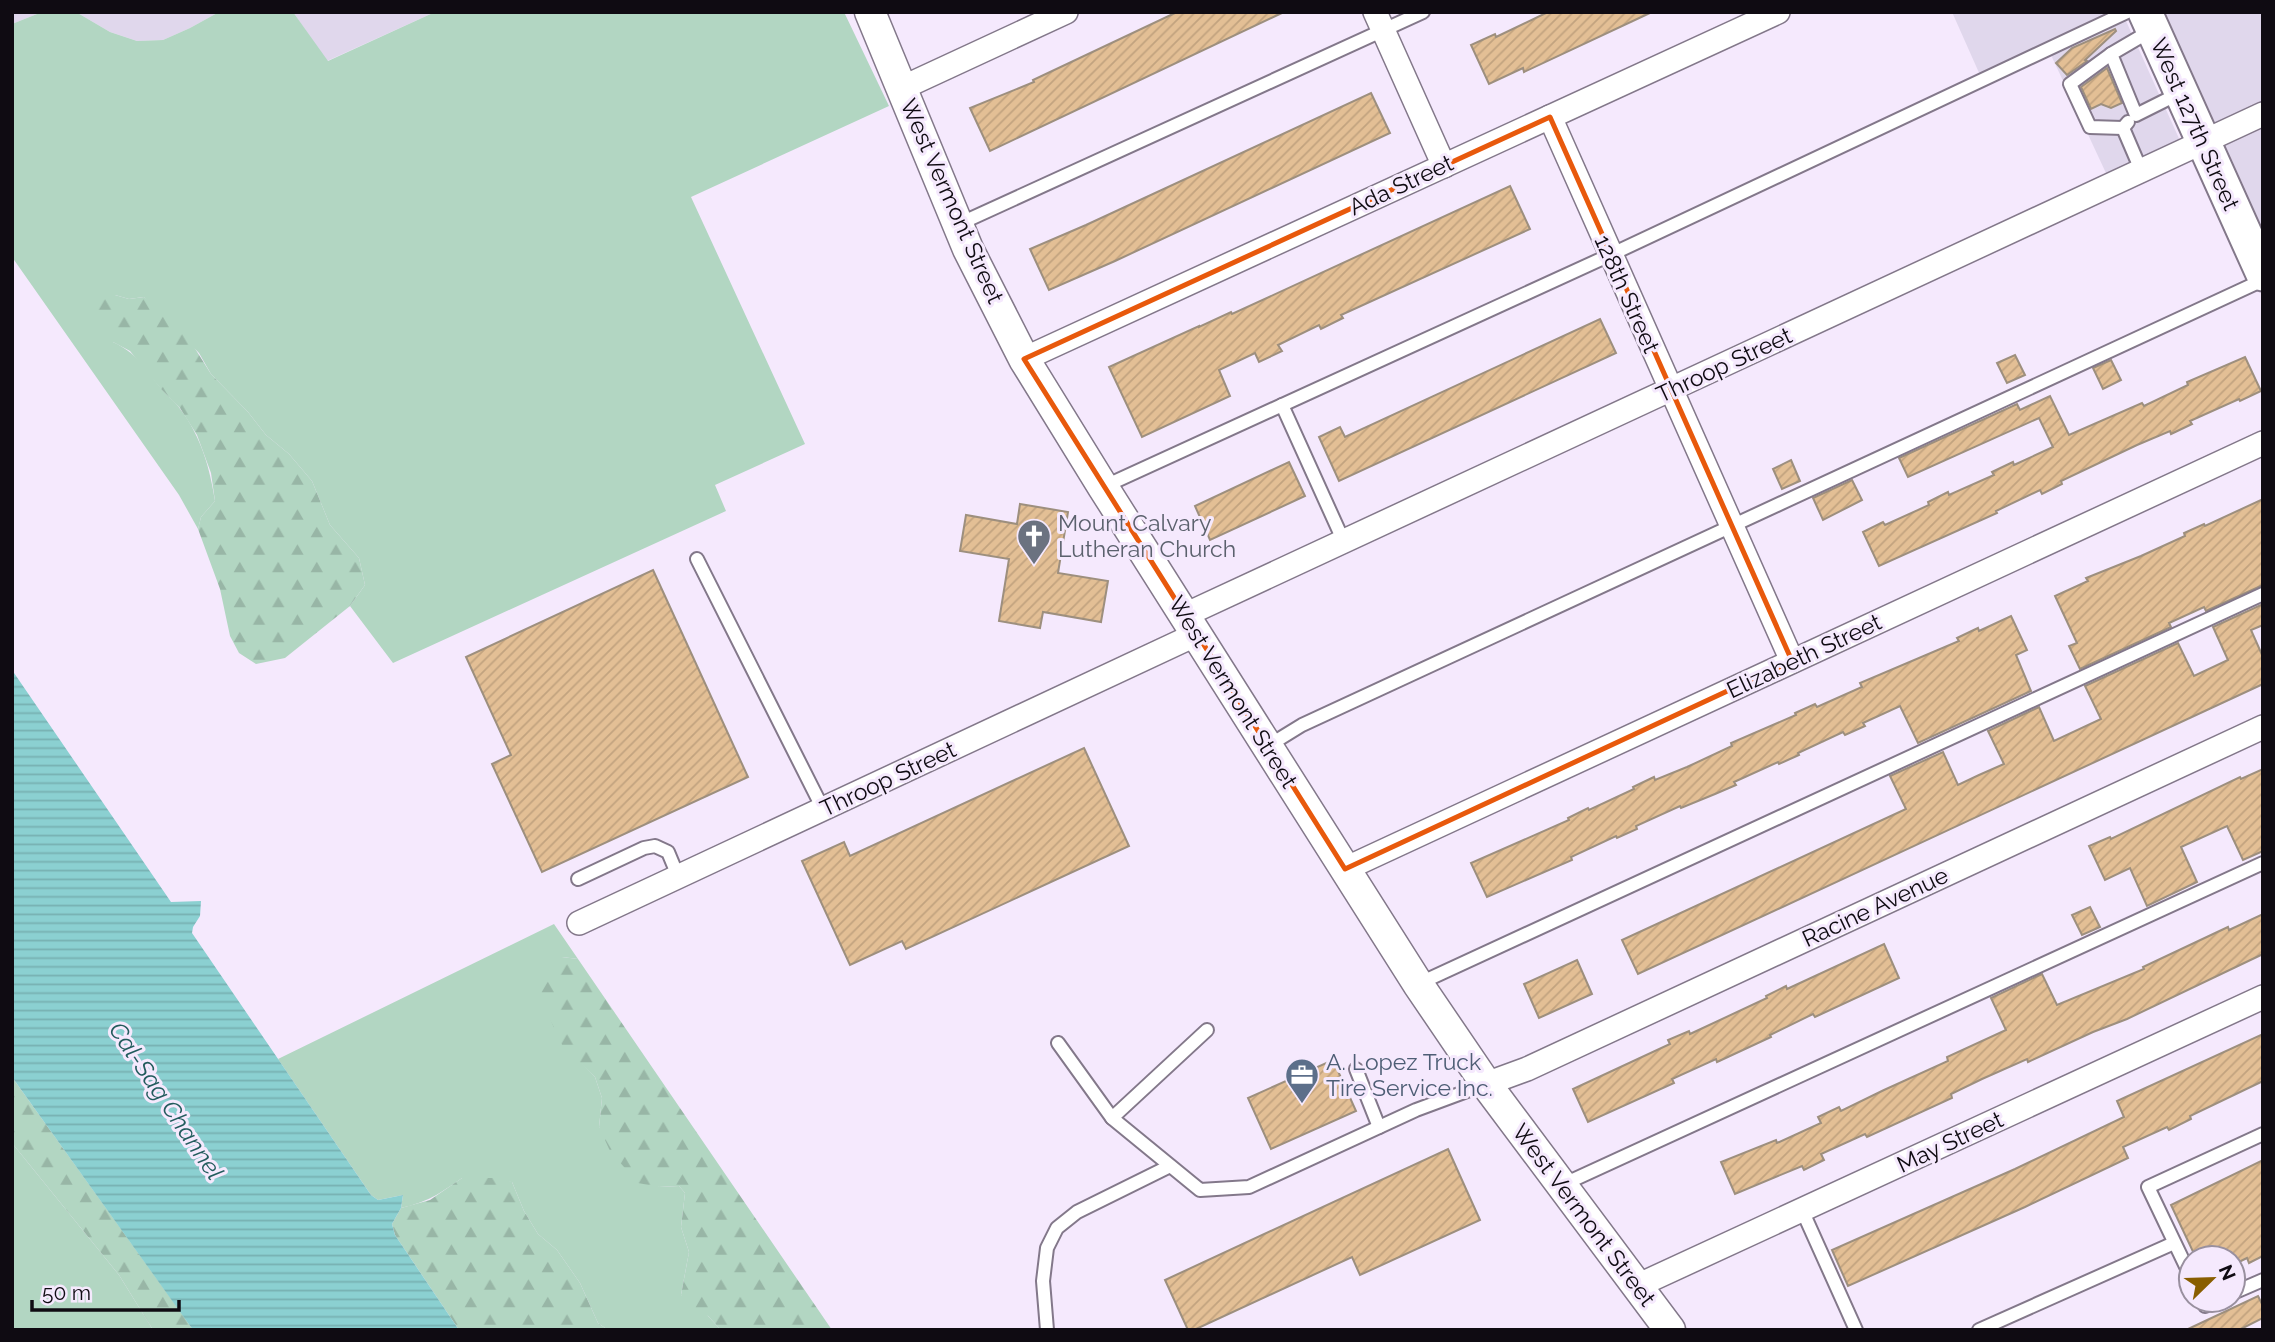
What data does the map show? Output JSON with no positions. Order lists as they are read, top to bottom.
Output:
{
  "streets": {
    "main road": ["West 127th Street"],
    "street": [
      "Ada Street",
      "West Vermont Street",
      "128th Street",
      "Throop Street",
      "Elizabeth Street",
      "Racine Avenue",
      "May Street"
    ]
  },
  "crossings": [
    ["West 127th Street", "Throop Street"],
    ["Ada Street", "West Vermont Street"],
    ["Ada Street", "128th Street"],
    ["West Vermont Street", "Throop Street"],
    ["West Vermont Street", "Elizabeth Street"],
    ["West Vermont Street", "Racine Avenue"],
    ["West Vermont Street", "May Street"],
    ["128th Street", "Throop Street"],
    ["128th Street", "Elizabeth Street"]
  ],
  "water": ["Cal-Sag Channel"],
  "places": {
    "church": ["Mount Calvary Lutheran Church"],
    "office": ["A. Lopez Truck Tire Service Inc."]
  },
  "scale_bar": "50 m",
  "north": "top right"
}
